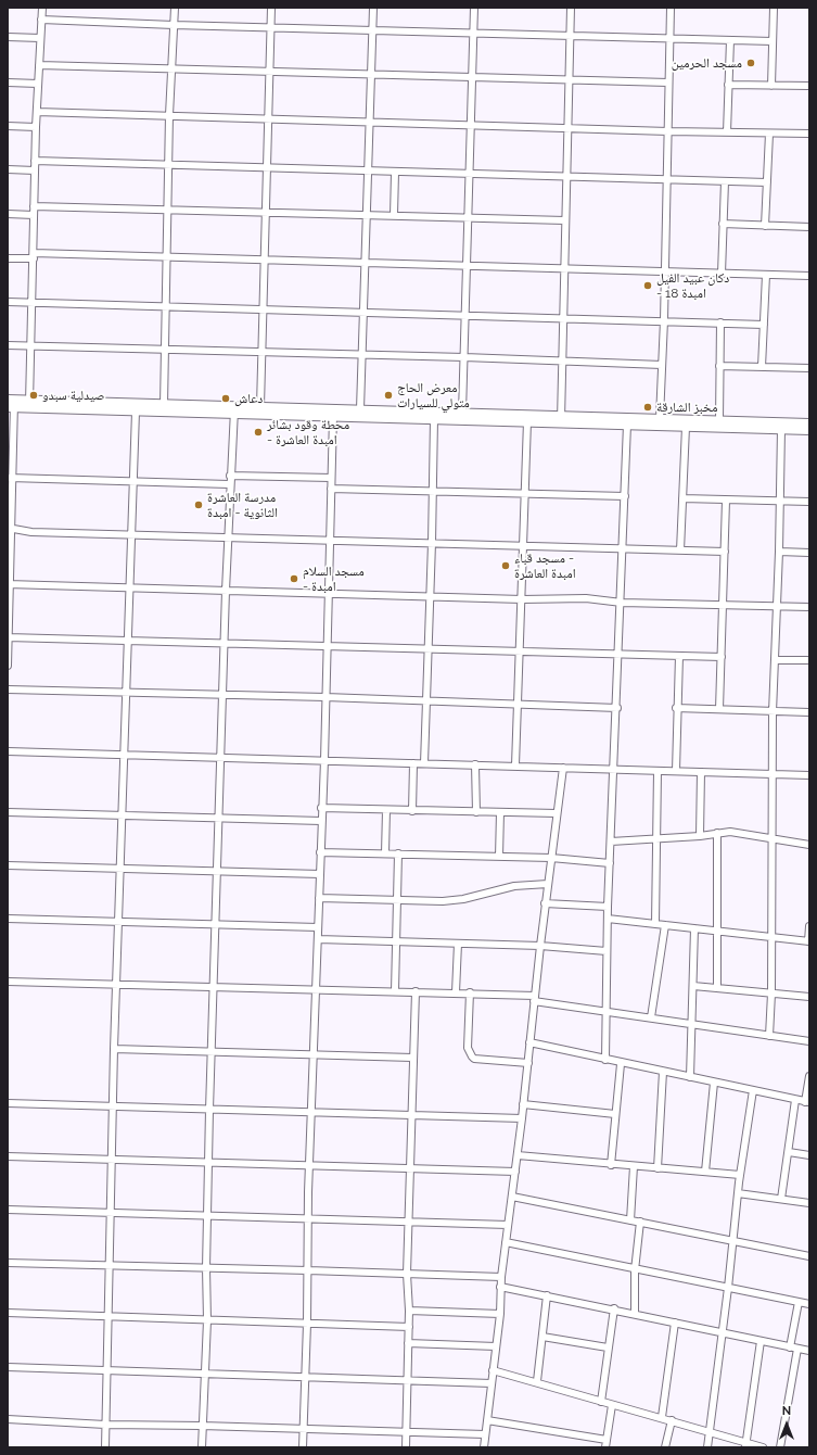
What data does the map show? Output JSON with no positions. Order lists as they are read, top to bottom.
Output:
{
  "places": [
    "مسجد الحرمين",
    "دكان عبيد الفيل - امبدة 18",
    "صيدلية سبدو",
    "معرض الحاج متولي للسيارات",
    "دعاش",
    "مخبز الشارقة",
    "محطة وقود بشائر - امبدة العاشرة",
    "مدرسة العاشرة الثانوية - امبدة",
    "مسجد قباء - امبدة العاشرة",
    "مسجد السلام - امبدة"
  ],
  "north": "top"
}
